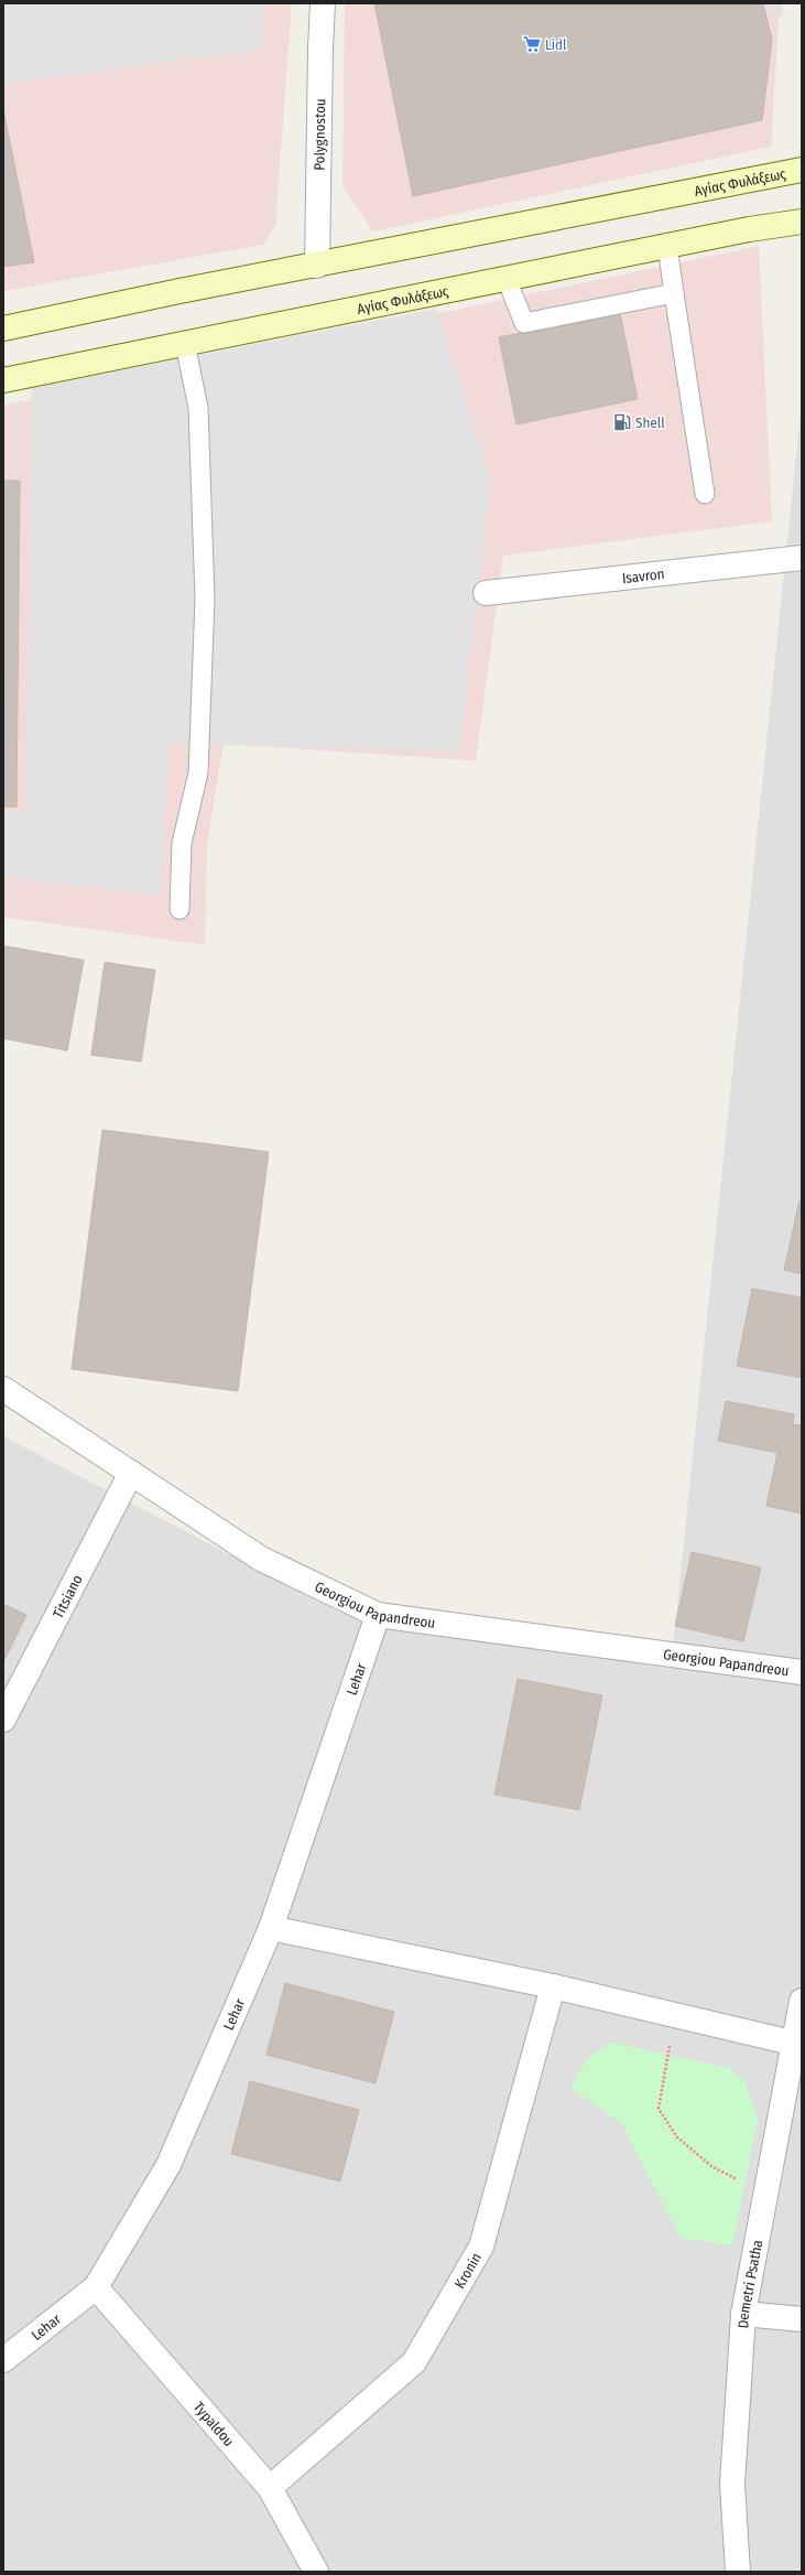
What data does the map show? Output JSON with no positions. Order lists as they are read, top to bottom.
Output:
{
  "streets": {
    "main road": ["Αγίας Φυλάξεως"],
    "street": [
      "Polygnostou",
      "Isavron",
      "Titsiano",
      "Georgiou Papandreou",
      "Lehar",
      "Kronin",
      "Demetri Psatha",
      "Typaldou"
    ]
  },
  "crossings": [
    ["Polygnostou", "Αγίας Φυλάξεως"],
    ["Titsiano", "Georgiou Papandreou"],
    ["Georgiou Papandreou", "Lehar"],
    ["Lehar", "Typaldou"],
    ["Kronin", "Typaldou"]
  ],
  "places": {
    "supermarket": ["Lidl"],
    "fuel station": ["Shell"]
  }
}
